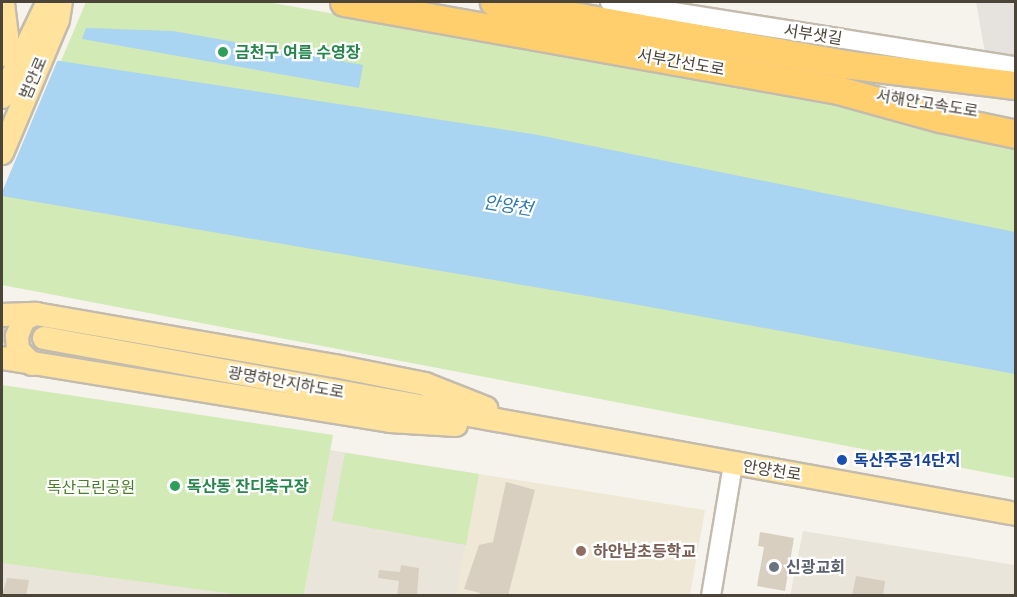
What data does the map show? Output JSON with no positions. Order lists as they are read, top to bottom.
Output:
{
  "streets": {
    "highway": ["서부간선도로", "서해안고속도로"],
    "main road": ["범안로", "광명하안지하도로", "안양천로"],
    "street": ["서부샛길"]
  },
  "crossings": [
    ["서부간선도로", "서해안고속도로"],
    ["광명하안지하도로", "안양천로"]
  ],
  "water": ["안양천"],
  "parks": ["독산근린공원"],
  "places": [
    "금천구 여름 수영장",
    "독산주공14단지",
    "독산동 잔디축구장",
    "하안남초등학교",
    "신광교회"
  ]
}
